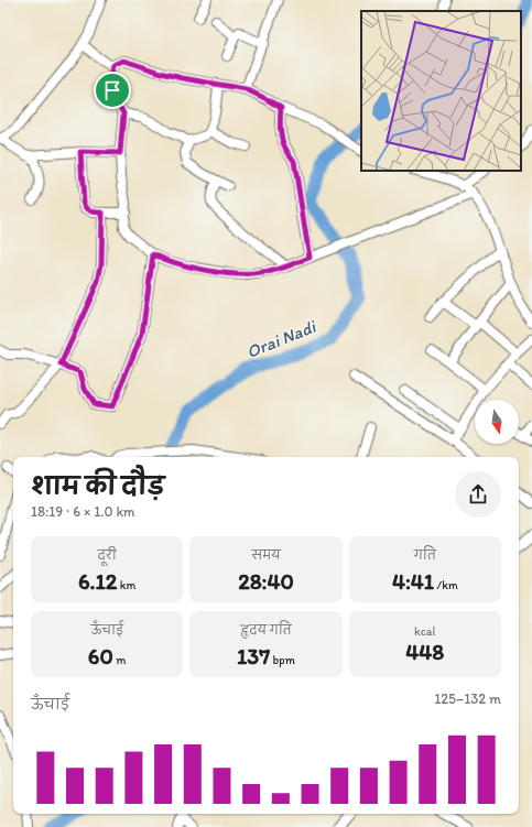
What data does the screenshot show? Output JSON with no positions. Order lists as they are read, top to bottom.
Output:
{
  "water": ["Orai Nadi"],
  "north": "bottom",
  "page": {
    "heading": ["शाम की दौड़", "18:19 · 6 × 1.0 km"],
    "stats": [
      ["दूरी", "6.12 km"],
      ["समय", "28:40"],
      ["गति", "4:41 /km"],
      ["ऊँचाई", "60 m"],
      ["हृदय गति", "137 bpm"],
      ["kcal", "448"]
    ],
    "chart": ["ऊँचाई", "125–132 m"]
  }
}
